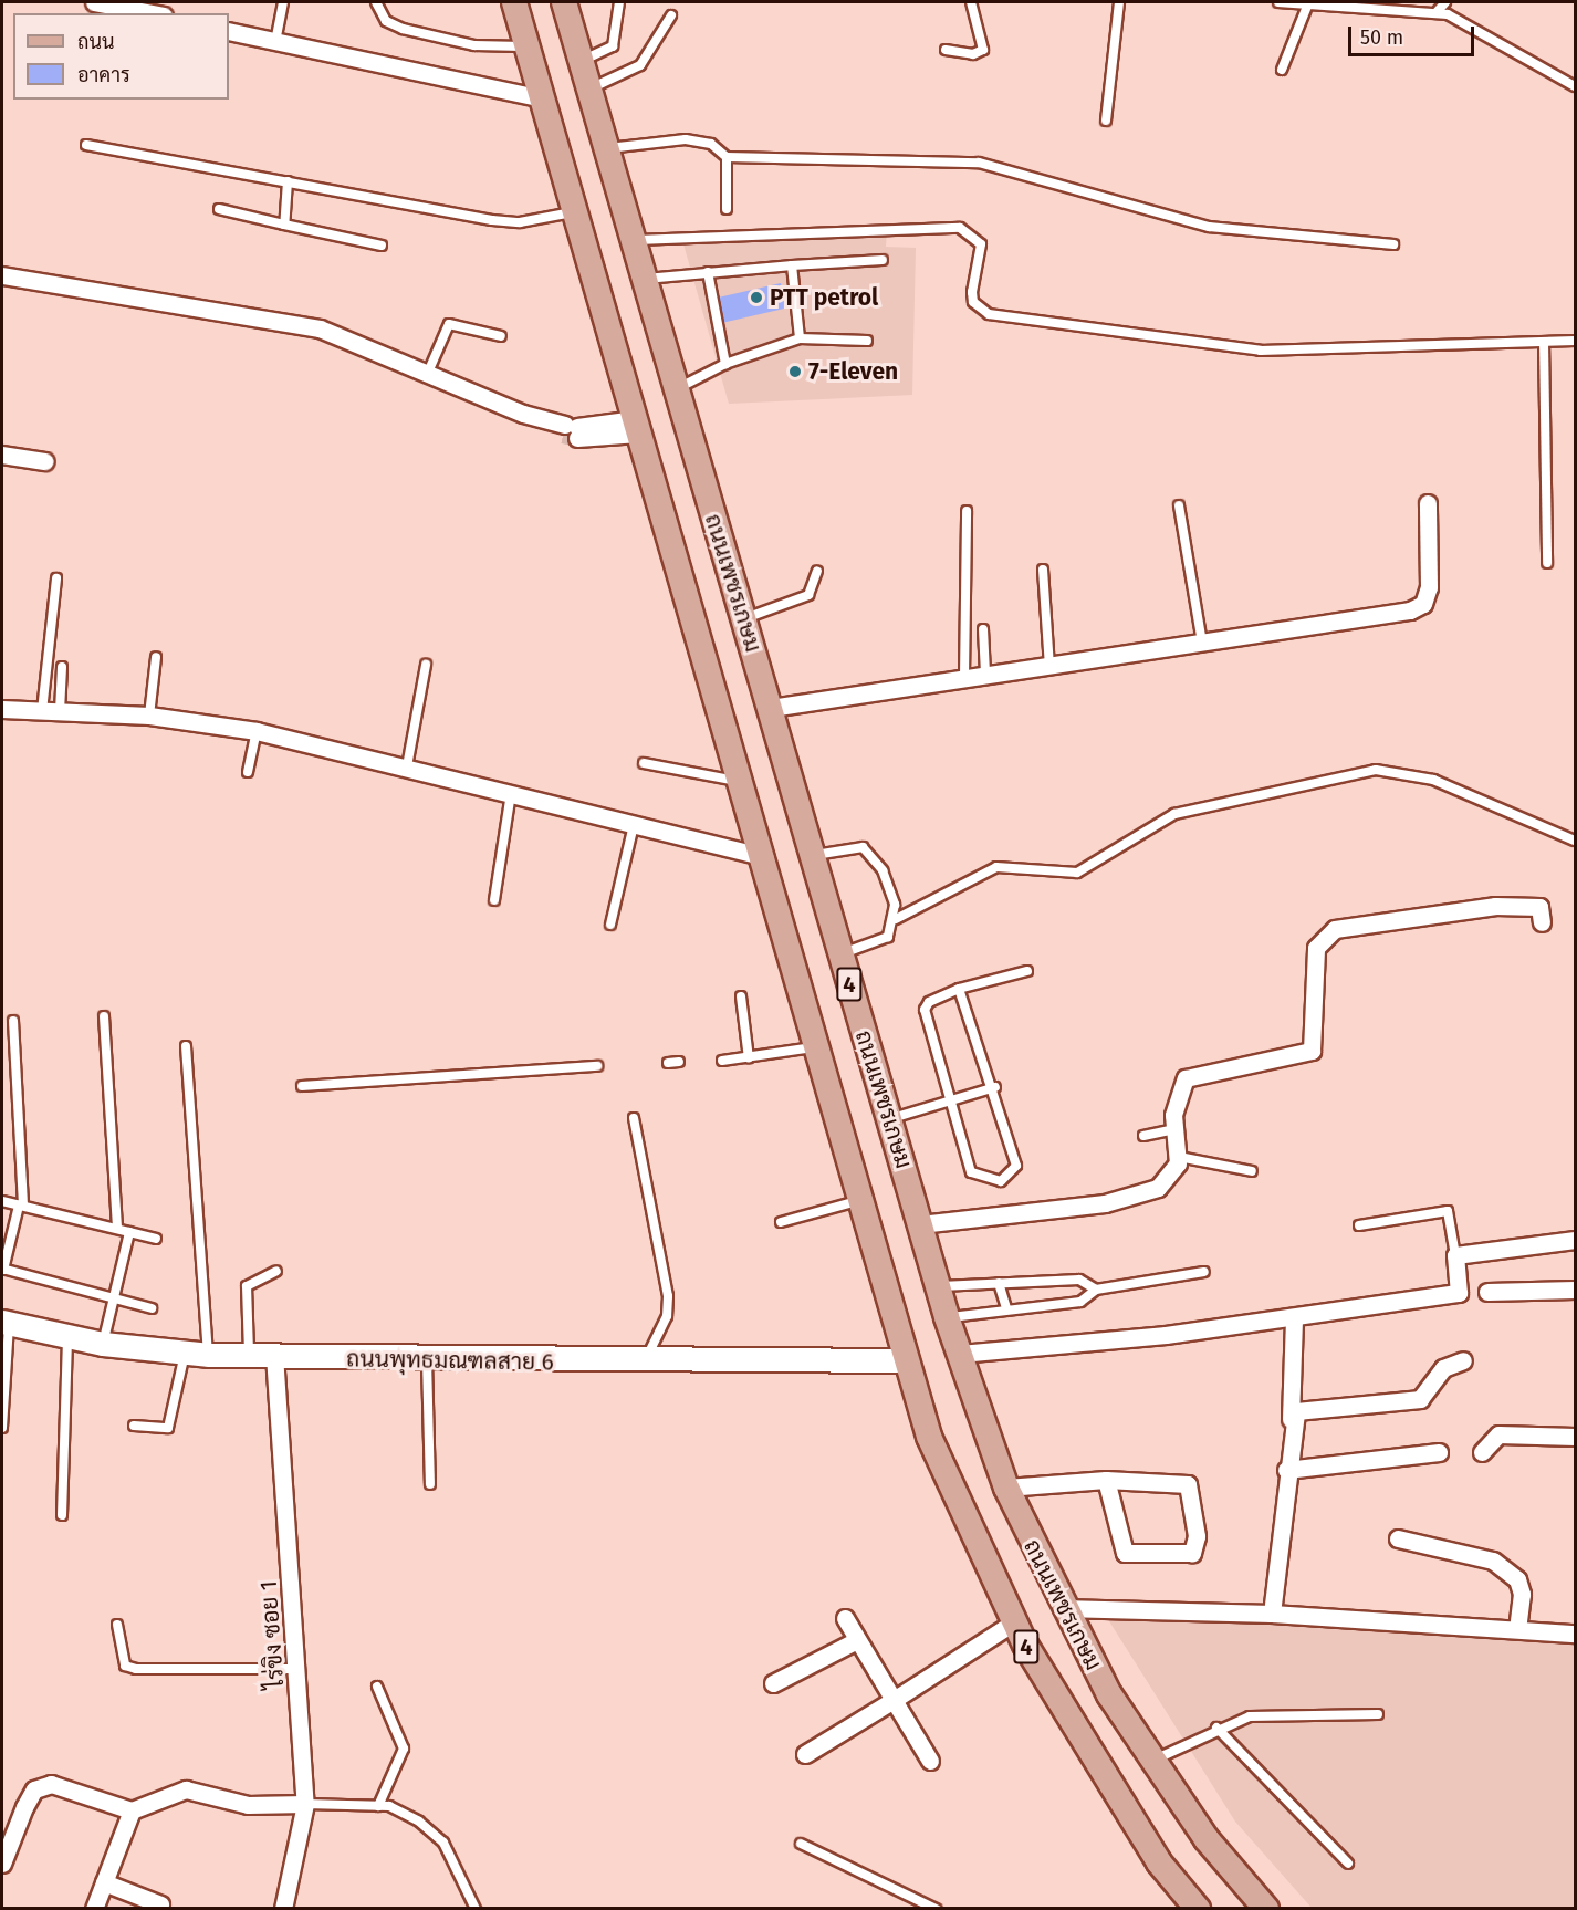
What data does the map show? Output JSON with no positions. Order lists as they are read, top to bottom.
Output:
{
  "streets": {
    "main road": ["ถนนเพชรเกษม", "4", "ถนนพุทธมณฑลสาย 6"],
    "street": ["ไร่ขิง ซอย 1"]
  },
  "crossings": [
    ["ถนนเพชรเกษม", "ถนนพุทธมณฑลสาย 6"],
    ["ถนนพุทธมณฑลสาย 6", "ไร่ขิง ซอย 1"]
  ],
  "places": ["PTT petrol", "7-Eleven"],
  "legend": ["ถนน", "อาคาร"],
  "scale_bar": "50 m"
}
